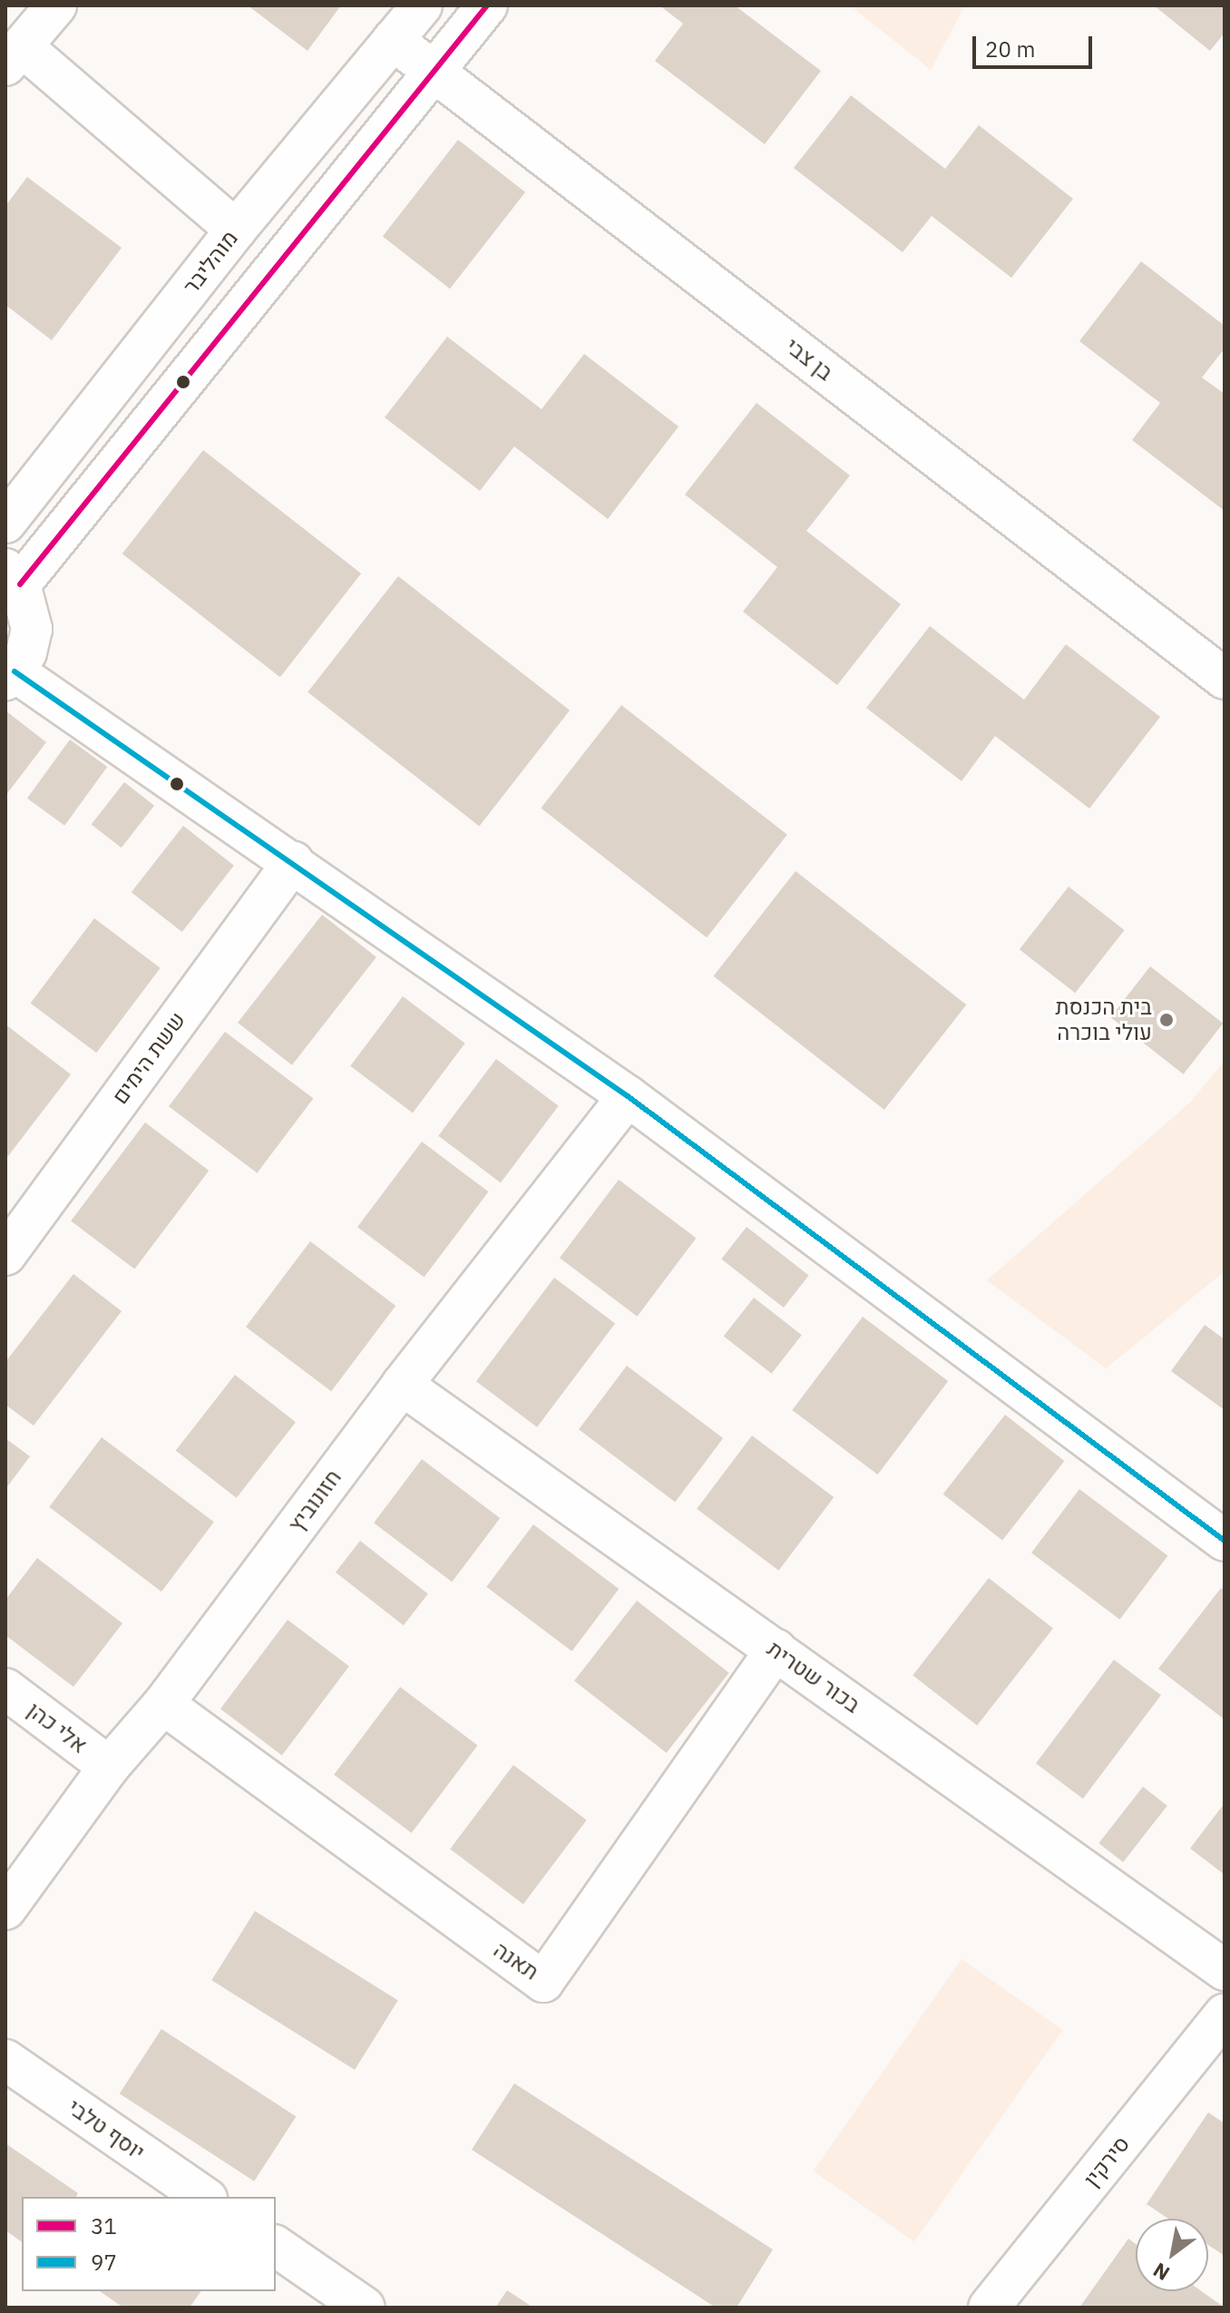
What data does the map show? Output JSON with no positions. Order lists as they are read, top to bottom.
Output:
{
  "streets": {
    "street": [
      "מוהליבר",
      "בן צבי",
      "ששת הימים",
      "חזונוביץ",
      "בכור שטרית",
      "אלי כהן",
      "תאנה",
      "יוסף טלבי",
      "סירקין"
    ]
  },
  "crossings": [
    ["מוהליבר", "בן צבי"],
    ["חזונוביץ", "בכור שטרית"],
    ["חזונוביץ", "אלי כהן"],
    ["חזונוביץ", "תאנה"],
    ["בכור שטרית", "תאנה"]
  ],
  "places": ["בית הכנסת עולי בוכרה"],
  "lines": ["transit line 31", "transit line 97"],
  "legend": ["31", "97"],
  "scale_bar": "20 m",
  "north": "bottom left"
}
